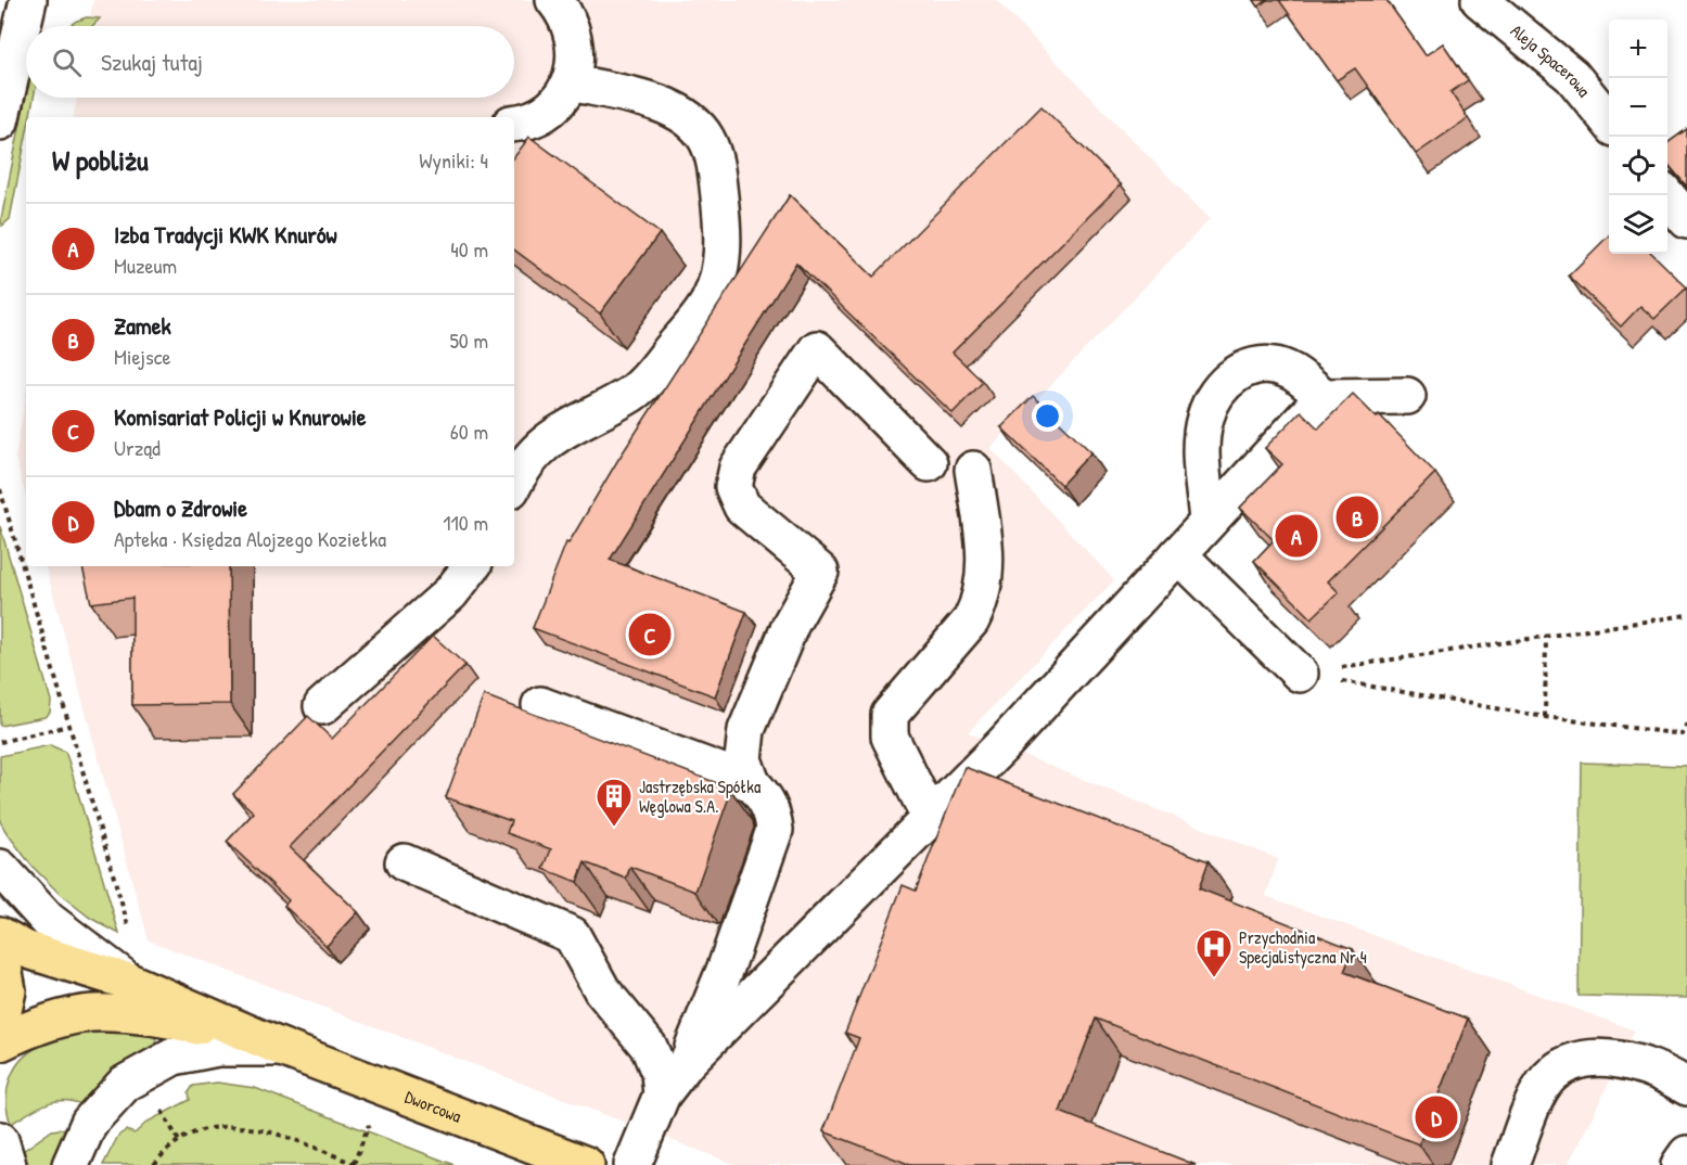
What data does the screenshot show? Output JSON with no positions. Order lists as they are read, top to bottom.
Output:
{
  "streets": {
    "main road": ["Dworcowa"],
    "street": ["Aleja Spacerowa"]
  },
  "places": {
    "building": ["Jastrzębska Spółka Węglowa S.A."],
    "hospital": ["Przychodnia Specjalistyczna Nr 4"]
  },
  "page": {
    "map_buttons": ["+", "−"],
    "search": "Szukaj tutaj",
    "heading": ["W pobliżu", "Wyniki: 4"],
    "list": [
      {
        "mark": "A",
        "name": "Izba Tradycji KWK Knurów",
        "note": "Muzeum",
        "value": "40 m"
      },
      {
        "mark": "B",
        "name": "Zamek",
        "note": "Miejsce",
        "value": "50 m"
      },
      {
        "mark": "C",
        "name": "Komisariat Policji w Knurowie",
        "note": "Urząd",
        "value": "60 m"
      },
      {
        "mark": "D",
        "name": "Dbam o Zdrowie",
        "note": "Apteka · Księdza Alojzego Koziełka",
        "value": "110 m"
      }
    ],
    "pins": [
      "B",
      "A",
      "C",
      "D"
    ]
  }
}
